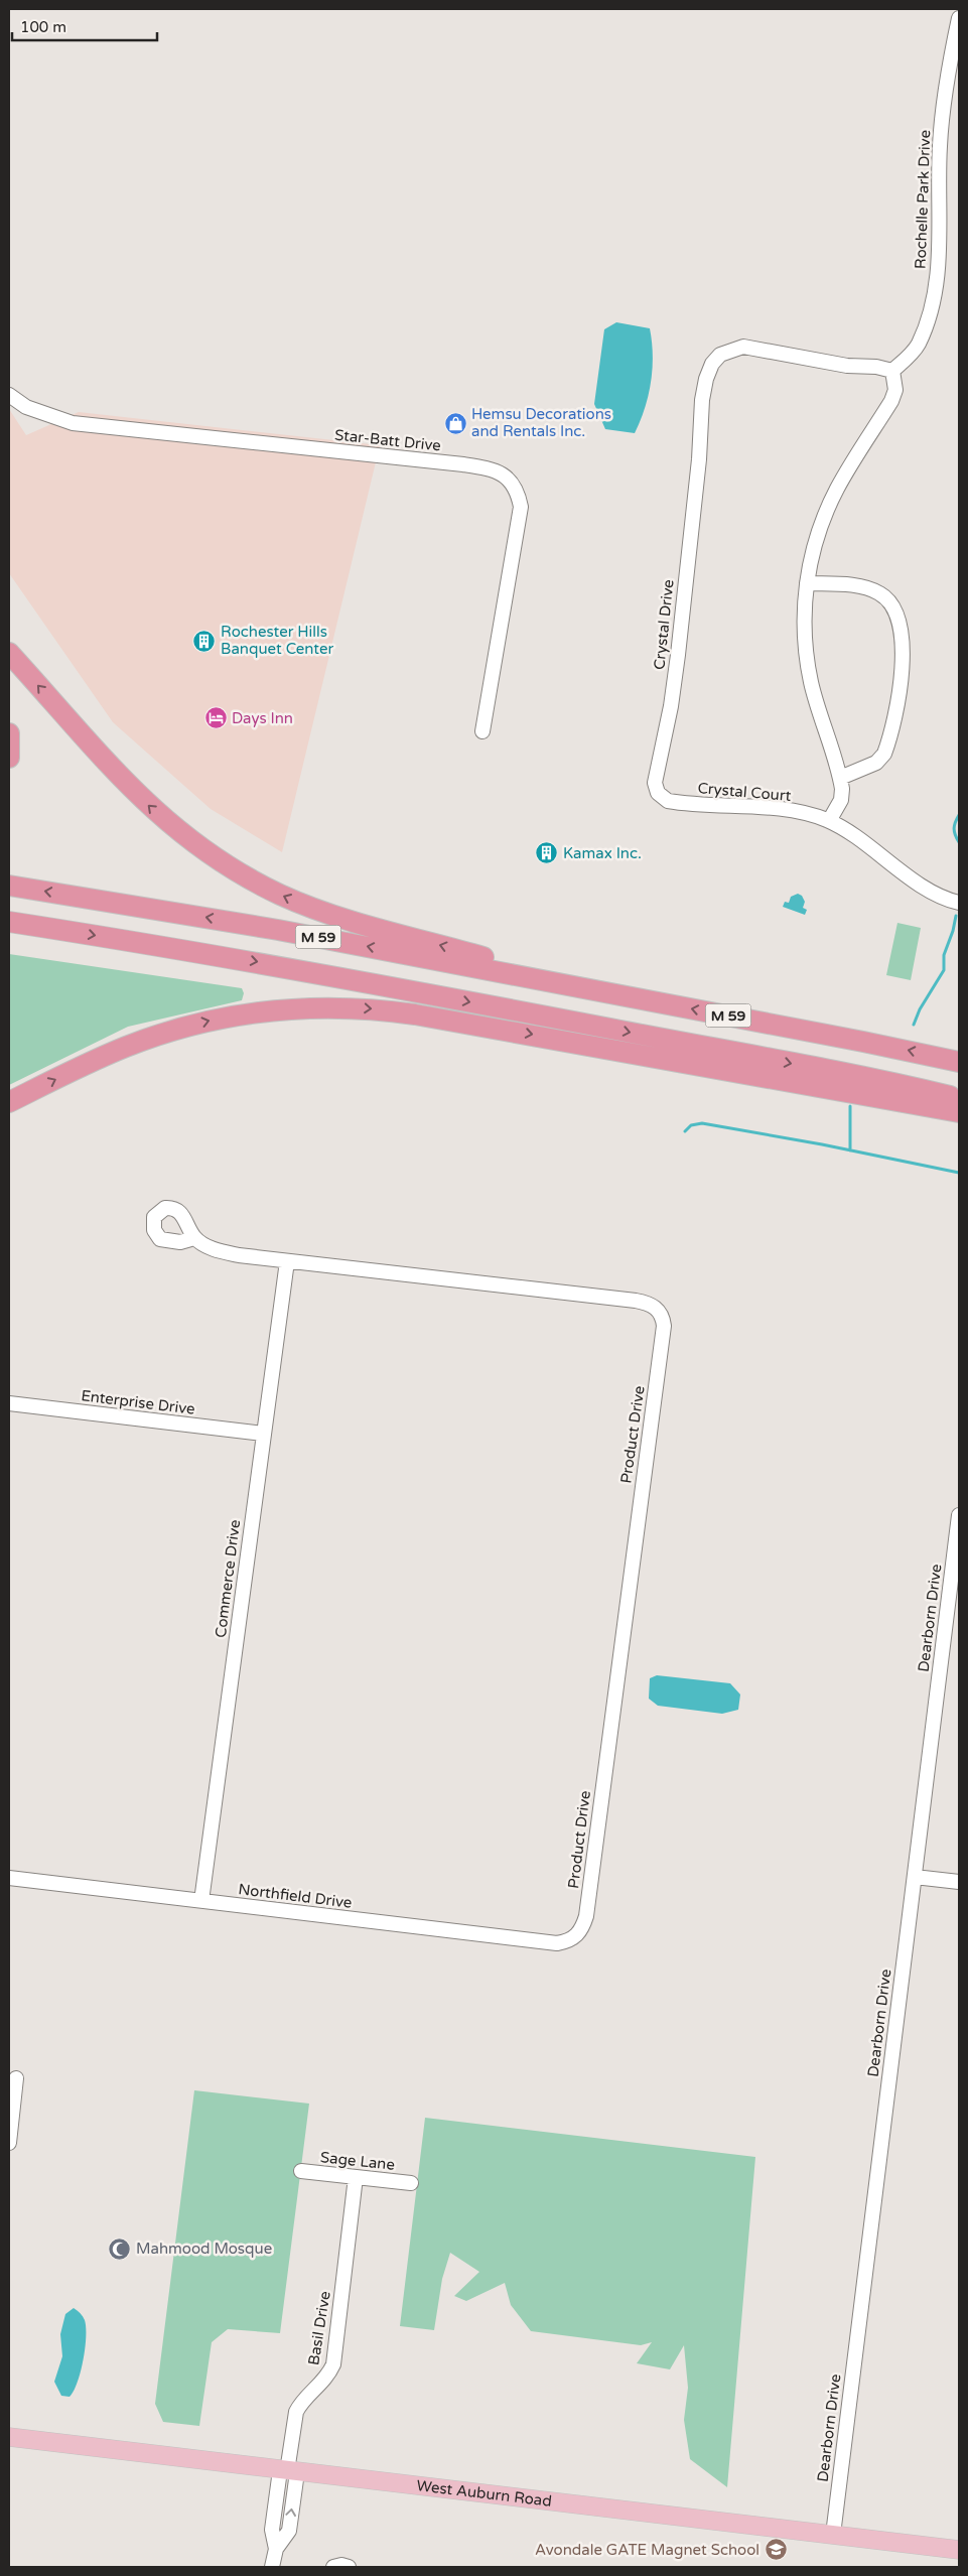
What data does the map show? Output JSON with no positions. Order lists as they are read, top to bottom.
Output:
{
  "streets": {
    "highway": ["M 59"],
    "main road": ["West Auburn Road"],
    "street": [
      "Rochelle Park Drive",
      "Star-Batt Drive",
      "Crystal Drive",
      "Crystal Court",
      "Enterprise Drive",
      "Product Drive",
      "Commerce Drive",
      "Dearborn Drive",
      "Northfield Drive",
      "Sage Lane",
      "Basil Drive"
    ]
  },
  "crossings": [
    ["Rochelle Park Drive", "Crystal Drive"],
    ["Crystal Drive", "Crystal Court"],
    ["Enterprise Drive", "Commerce Drive"],
    ["Product Drive", "Commerce Drive"],
    ["Product Drive", "Northfield Drive"],
    ["Commerce Drive", "Northfield Drive"],
    ["Dearborn Drive", "West Auburn Road"],
    ["Sage Lane", "Basil Drive"],
    ["Basil Drive", "West Auburn Road"]
  ],
  "places": {
    "shop": ["Hemsu Decorations and Rentals Inc."],
    "building": ["Rochester Hills Banquet Center", "Kamax Inc."],
    "hotel": ["Days Inn"],
    "mosque": ["Mahmood Mosque"],
    "school or university": ["Avondale GATE Magnet School"]
  },
  "scale_bar": "100 m"
}
